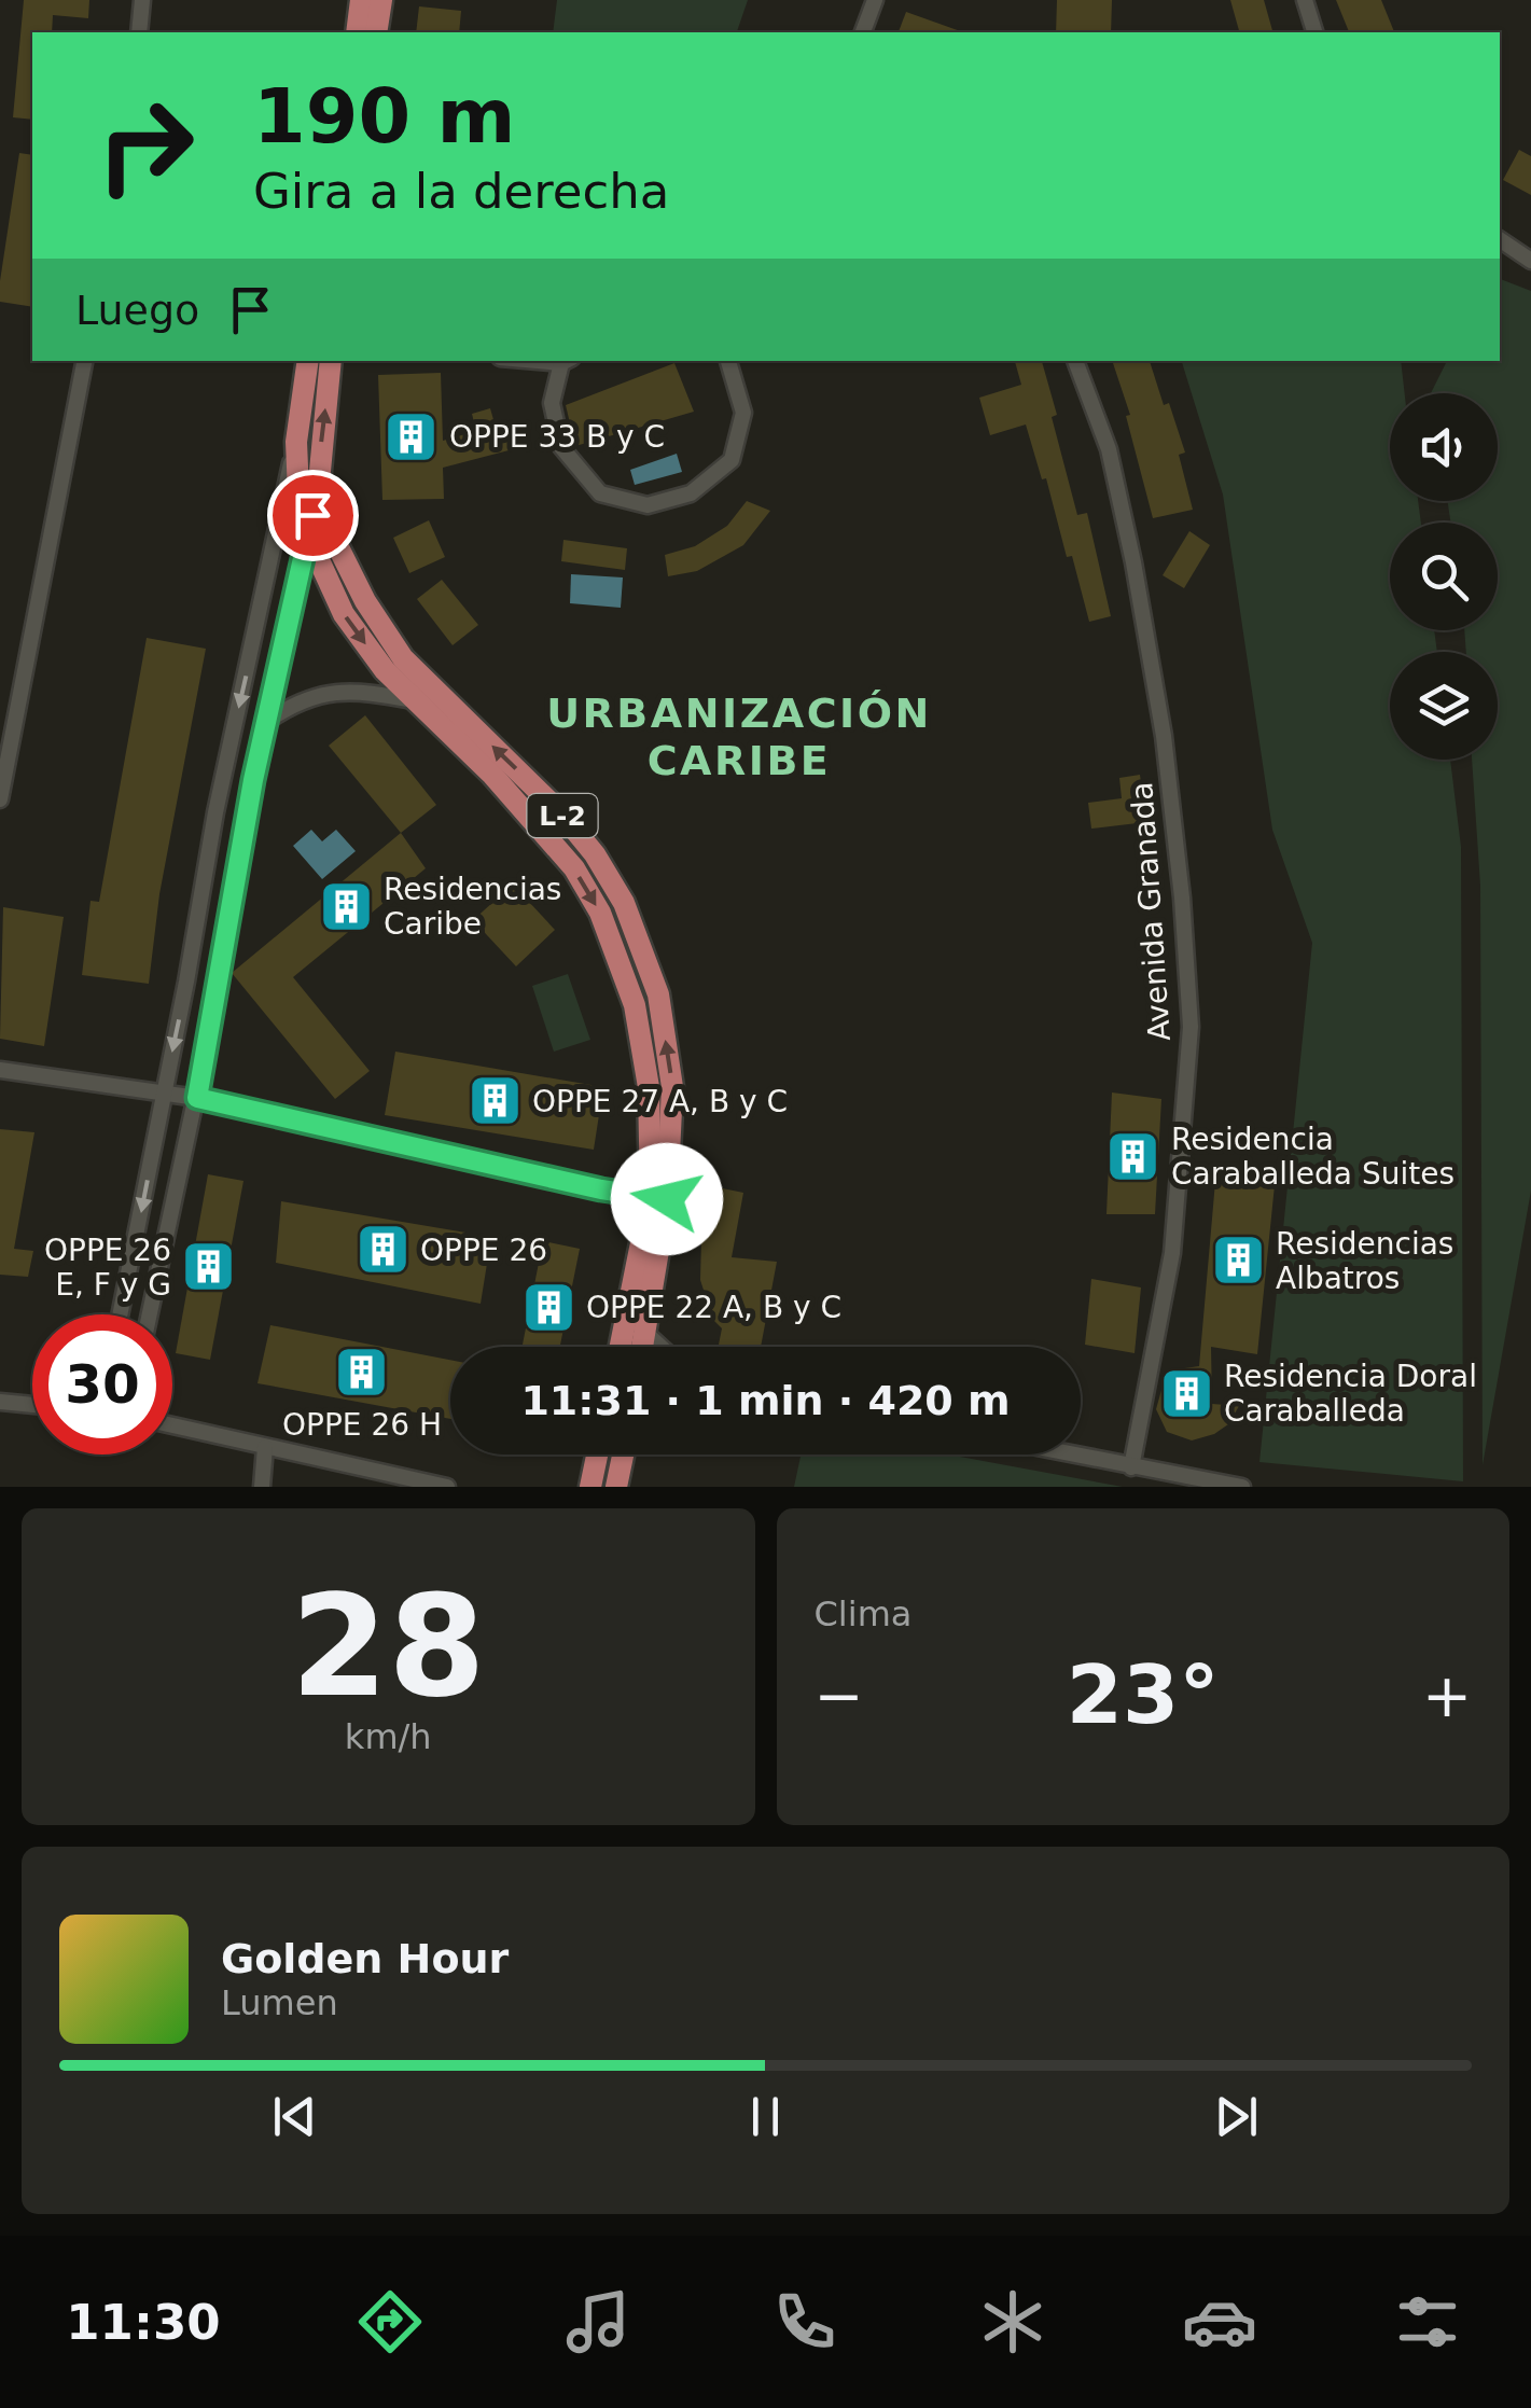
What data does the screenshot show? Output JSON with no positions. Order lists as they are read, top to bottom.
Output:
{
  "streets": {
    "main road": ["L-2"],
    "street": ["Avenida Granada"]
  },
  "districts": ["URBANIZACIÓN CARIBE"],
  "places": {
    "building": [
      "OPPE 33 B y C",
      "Residencias Caribe",
      "OPPE 27 A, B y C",
      "Residencia Caraballeda Suites",
      "OPPE 26",
      "Residencias Albatros",
      "OPPE 26 E, F y G",
      "OPPE 22 A, B y C",
      "OPPE 26 H",
      "Residencia Doral Caraballeda"
    ]
  },
  "page": {
    "turn": ["190 m", "Gira a la derecha"],
    "then": "Luego",
    "limit": "30",
    "trip": "11:31 · 1 min · 420 m",
    "tile": [
      ["28", "km/h"],
      "Clima"
    ],
    "heat": ["−", "23°", "+"],
    "song": ["Golden Hour", "Lumen"],
    "tabs": "11:30"
  }
}
